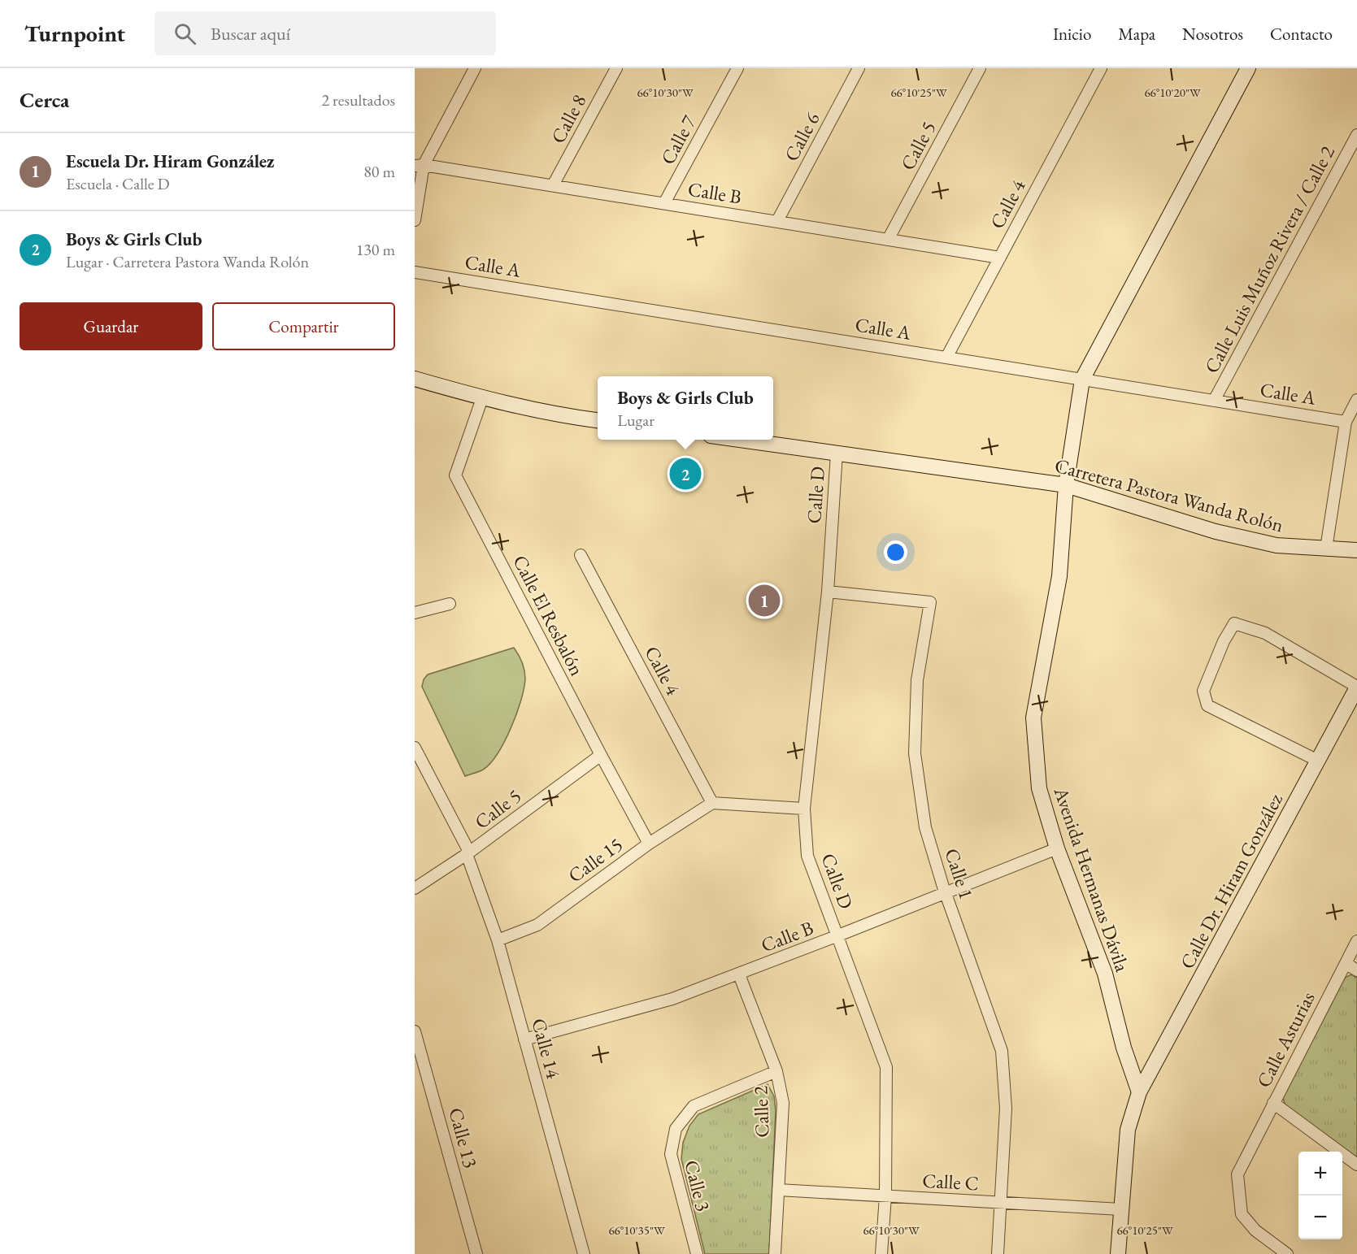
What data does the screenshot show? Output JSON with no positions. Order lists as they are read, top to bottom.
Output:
{
  "streets": {
    "street": [
      "Calle 8",
      "Calle 6",
      "Calle 7",
      "Calle 5",
      "Calle B",
      "Calle 4",
      "Calle Luis Muñoz Rivera / Calle 2",
      "Calle A",
      "Calle D",
      "Carretera Pastora Wanda Rolón",
      "Calle El Resbalón",
      "Calle 15",
      "Calle 1",
      "Avenida Hermanas Dávila",
      "Calle Dr. Hiram González",
      "Calle Asturias",
      "Calle 14",
      "Calle 2",
      "Calle 13",
      "Calle C",
      "Calle 3"
    ]
  },
  "crossings": [
    ["Calle 8", "Calle B"],
    ["Calle 6", "Calle B"],
    ["Calle 7", "Calle B"],
    ["Calle 5", "Calle B"],
    ["Calle 5", "Calle El Resbalón"],
    ["Calle 5", "Calle 14"],
    ["Calle B", "Calle 4"],
    ["Calle B", "Calle D"],
    ["Calle B", "Calle 1"],
    ["Calle B", "Avenida Hermanas Dávila"],
    ["Calle B", "Calle 14"],
    ["Calle B", "Calle 2"],
    ["Calle 4", "Calle A"],
    ["Calle 4", "Calle 15"],
    ["Calle Luis Muñoz Rivera / Calle 2", "Calle A"],
    ["Calle A", "Avenida Hermanas Dávila"],
    ["Calle D", "Carretera Pastora Wanda Rolón"],
    ["Calle D", "Calle 1"],
    ["Calle D", "Calle C"],
    ["Carretera Pastora Wanda Rolón", "Avenida Hermanas Dávila"],
    ["Calle El Resbalón", "Calle 15"],
    ["Calle 15", "Calle 14"],
    ["Calle 1", "Calle C"],
    ["Avenida Hermanas Dávila", "Calle Dr. Hiram González"],
    ["Calle 2", "Calle C"],
    ["Calle 2", "Calle 3"]
  ],
  "page": {
    "header": "Turnpoint",
    "search": "Buscar aquí",
    "nav": [
      "Inicio",
      "Mapa",
      "Nosotros",
      "Contacto"
    ],
    "heading": ["Cerca", "2 resultados"],
    "list": [
      {
        "mark": "1",
        "name": "Escuela Dr. Hiram González",
        "note": "Escuela · Calle D",
        "value": "80 m"
      },
      {
        "mark": "2",
        "name": "Boys & Girls Club",
        "note": "Lugar · Carretera Pastora Wanda Rolón",
        "value": "130 m"
      }
    ],
    "buttons": ["Guardar", "Compartir"],
    "popup": ["Boys & Girls Club", "Lugar"],
    "pins": ["2", "1"],
    "map_buttons": ["+", "−"]
  },
  "coordinates": [
    "66°10'30\"W",
    "66°10'25\"W",
    "66°10'20\"W",
    "66°10'35\"W"
  ]
}
